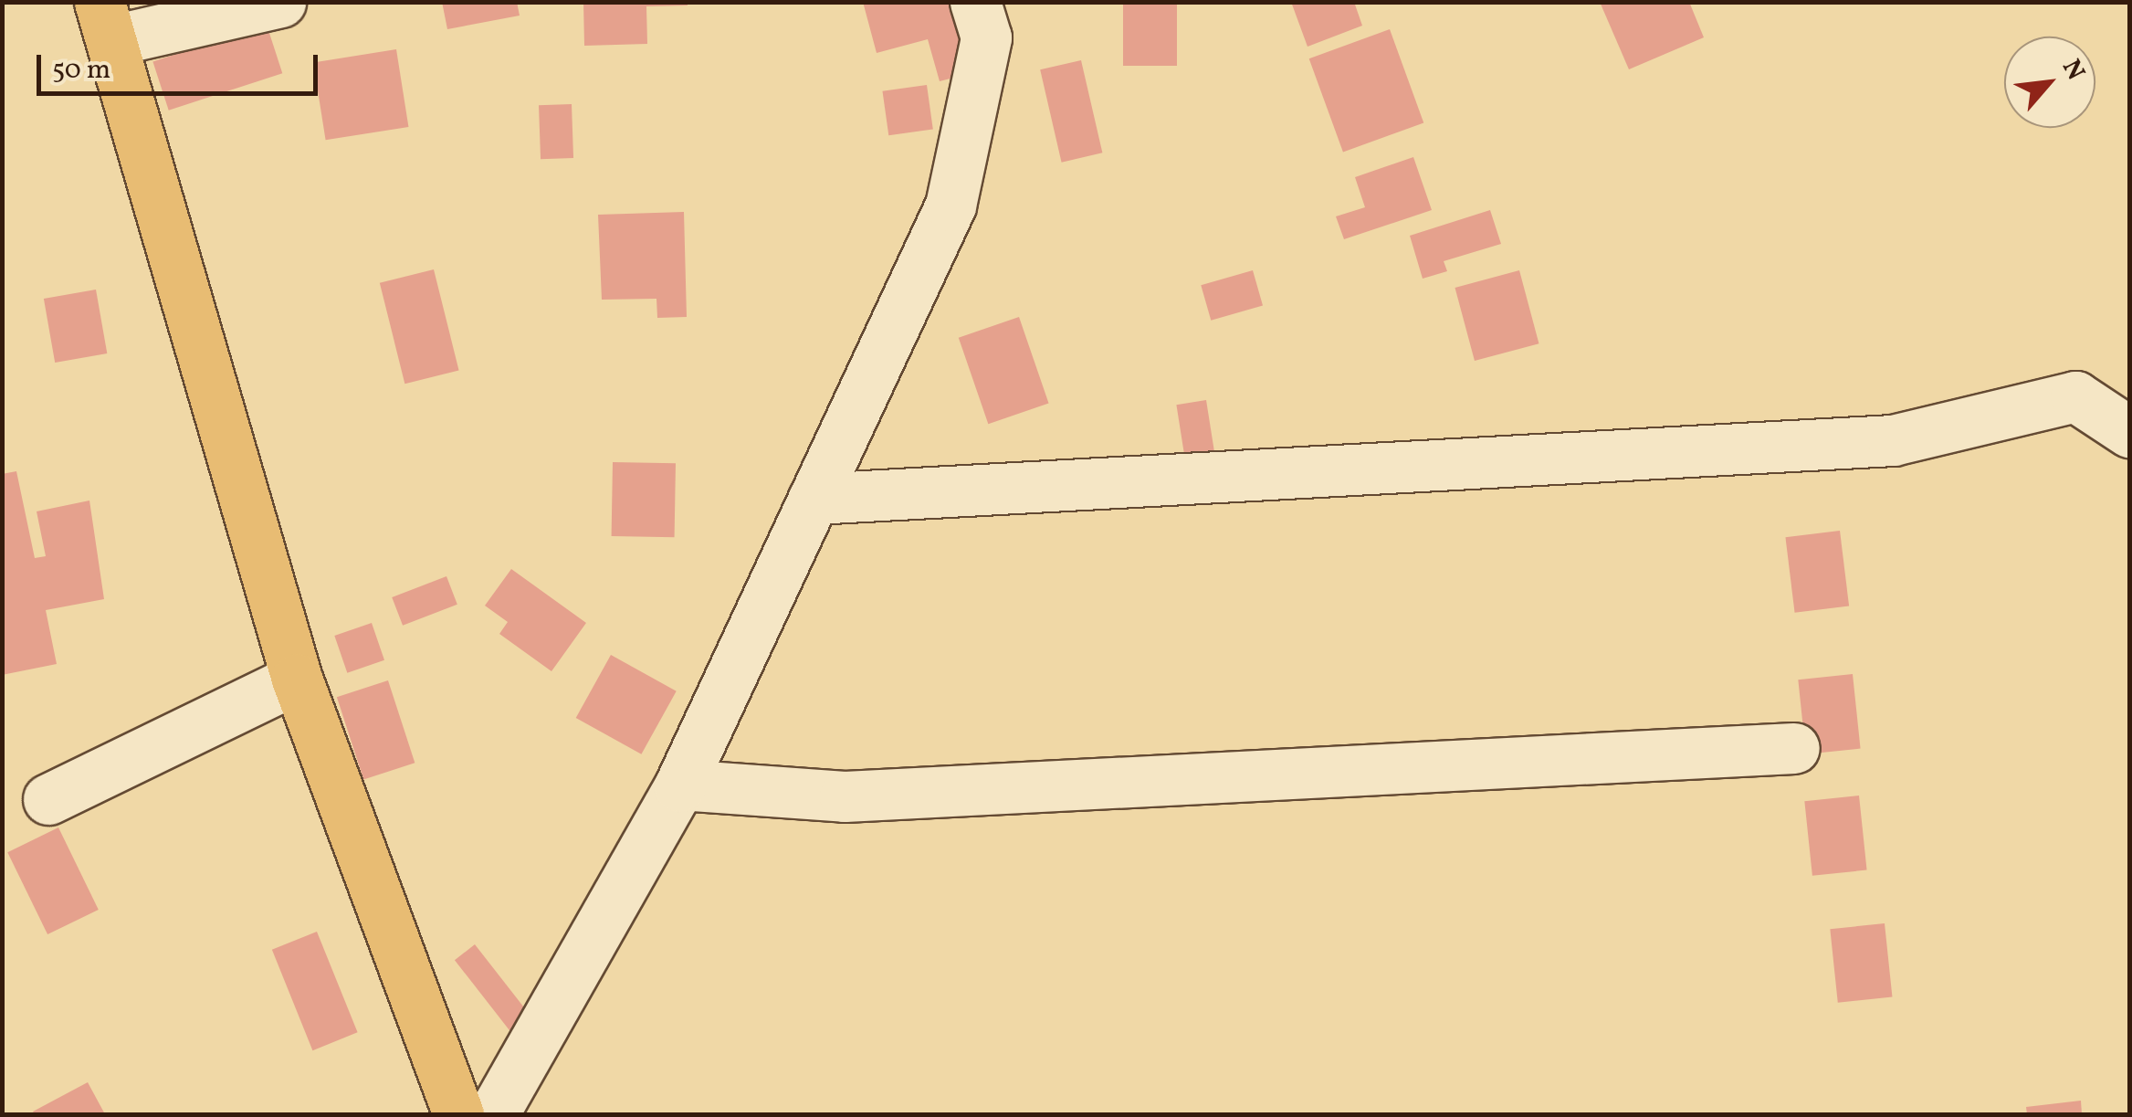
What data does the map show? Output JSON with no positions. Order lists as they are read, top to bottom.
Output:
{
  "scale_bar": "50 m",
  "north": "top right"
}
